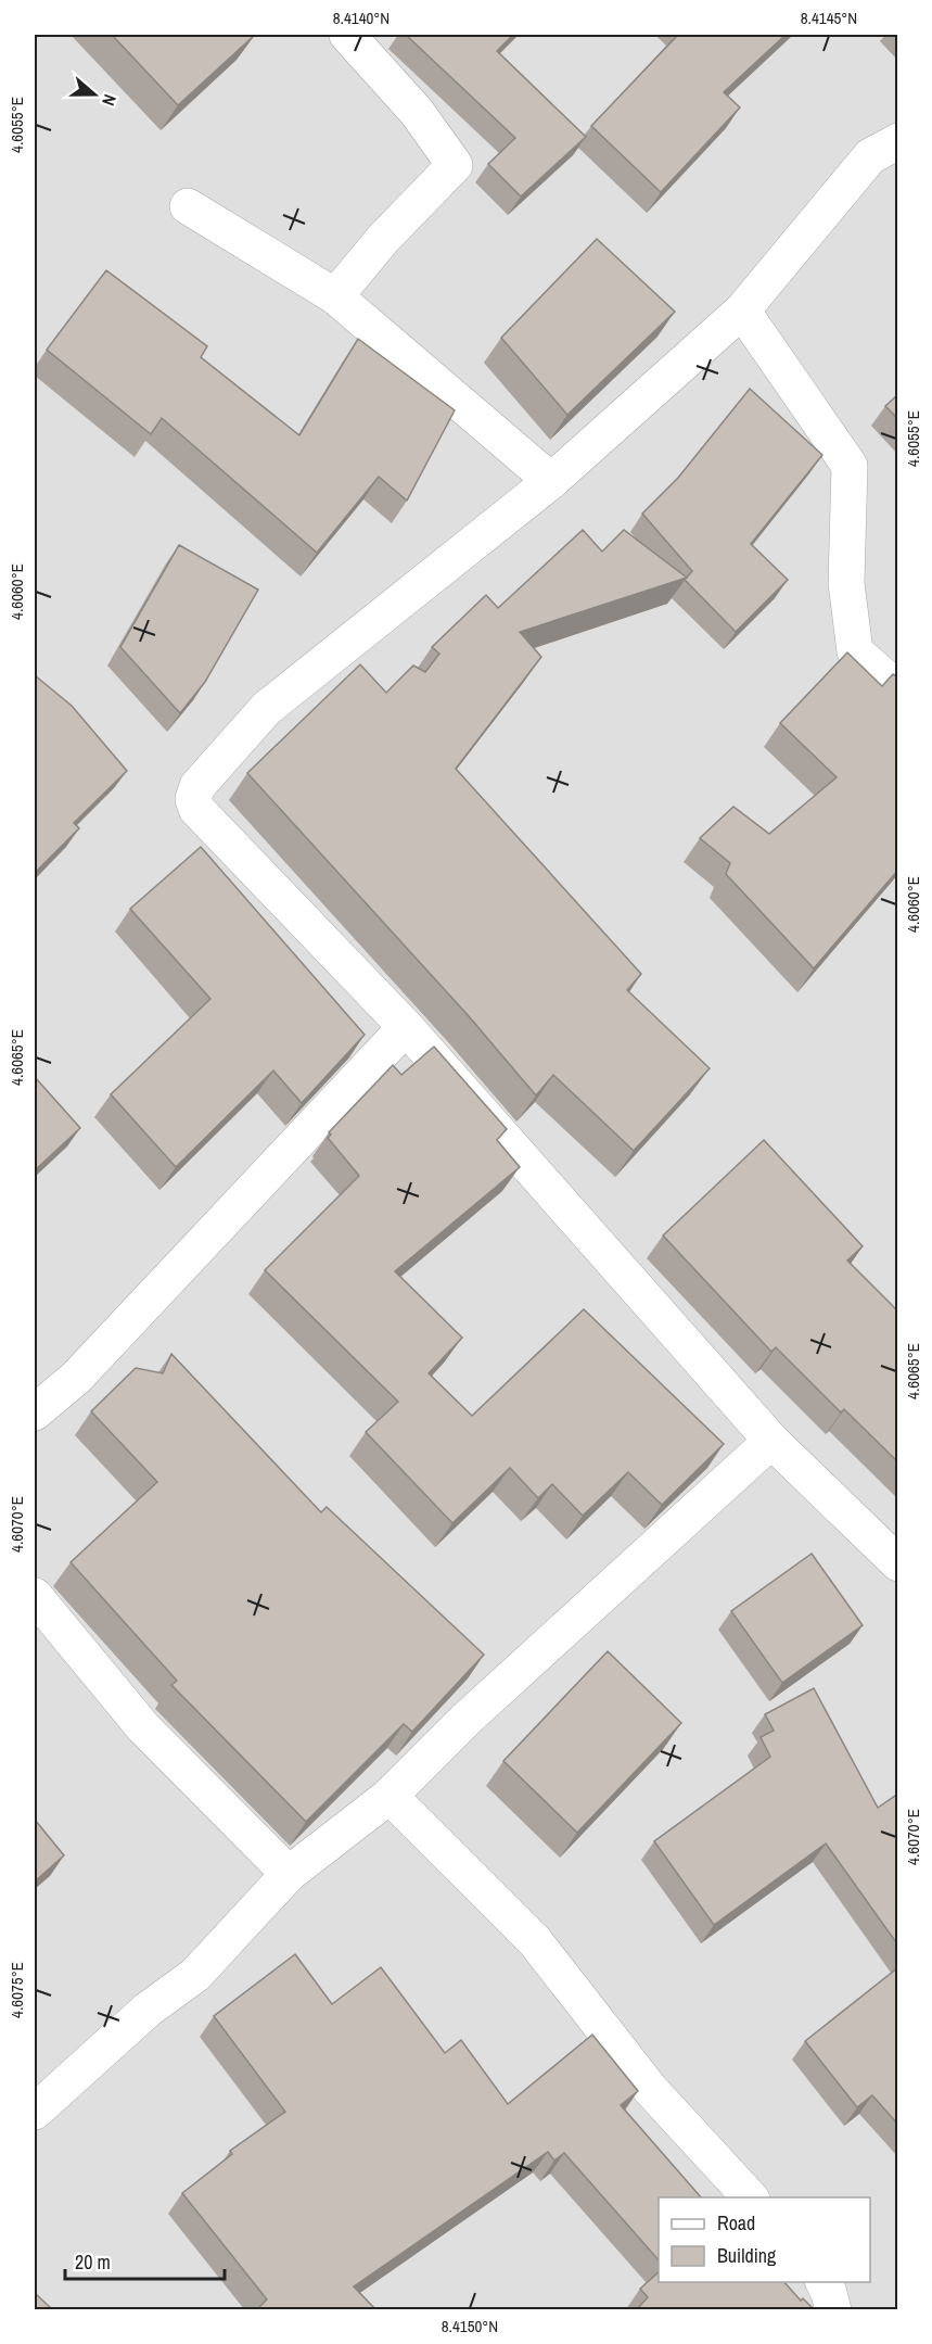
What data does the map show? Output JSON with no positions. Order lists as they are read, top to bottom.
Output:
{
  "legend": ["Road", "Building"],
  "scale_bar": "20 m",
  "north": "right",
  "coordinates": [
    "8.4140°N",
    "8.4145°N",
    "4.6055°E",
    "4.6060°E",
    "4.6065°E",
    "4.6070°E",
    "4.6075°E",
    "8.4150°N"
  ]
}
